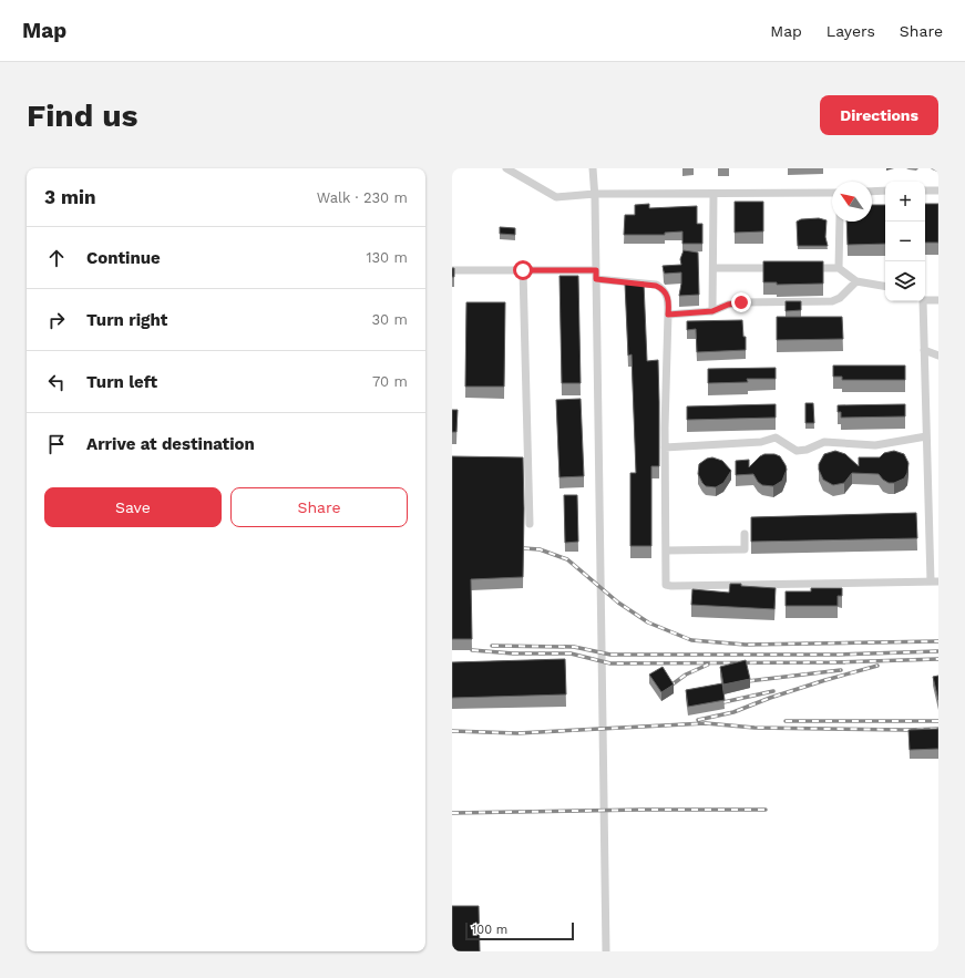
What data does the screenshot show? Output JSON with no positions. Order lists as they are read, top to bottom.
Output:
{
  "scale_bar": "100 m",
  "north": "top left",
  "page": {
    "header": "Map",
    "nav": ["Map", "Layers", "Share"],
    "buttons": [
      "Directions",
      ["Save", "Share"]
    ],
    "title": "Find us",
    "heading": ["3 min", "Walk · 230 m"],
    "map_buttons": ["+", "−"],
    "list": [
      ["Continue", "130 m"],
      ["Turn right", "30 m"],
      ["Turn left", "70 m"],
      "Arrive at destination"
    ],
    "scale": "100 m"
  }
}
